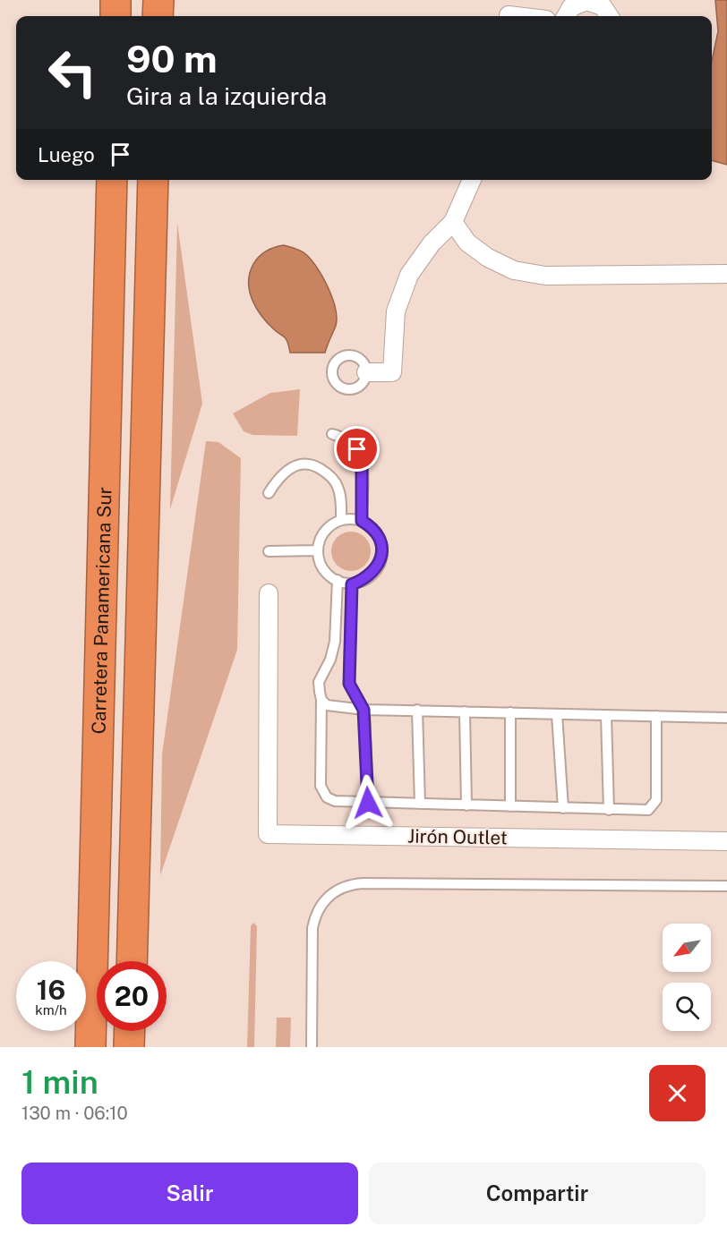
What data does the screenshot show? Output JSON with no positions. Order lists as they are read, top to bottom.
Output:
{
  "streets": {
    "highway": ["Carretera Panamericana Sur"],
    "street": ["Jirón Outlet"]
  },
  "north": "bottom left",
  "page": {
    "turn": ["90 m", "Gira a la izquierda"],
    "then": "Luego",
    "speed": "16 km/h",
    "limit": "20",
    "heading": ["1 min", "130 m · 06:10"],
    "buttons": ["Salir", "Compartir"]
  }
}
